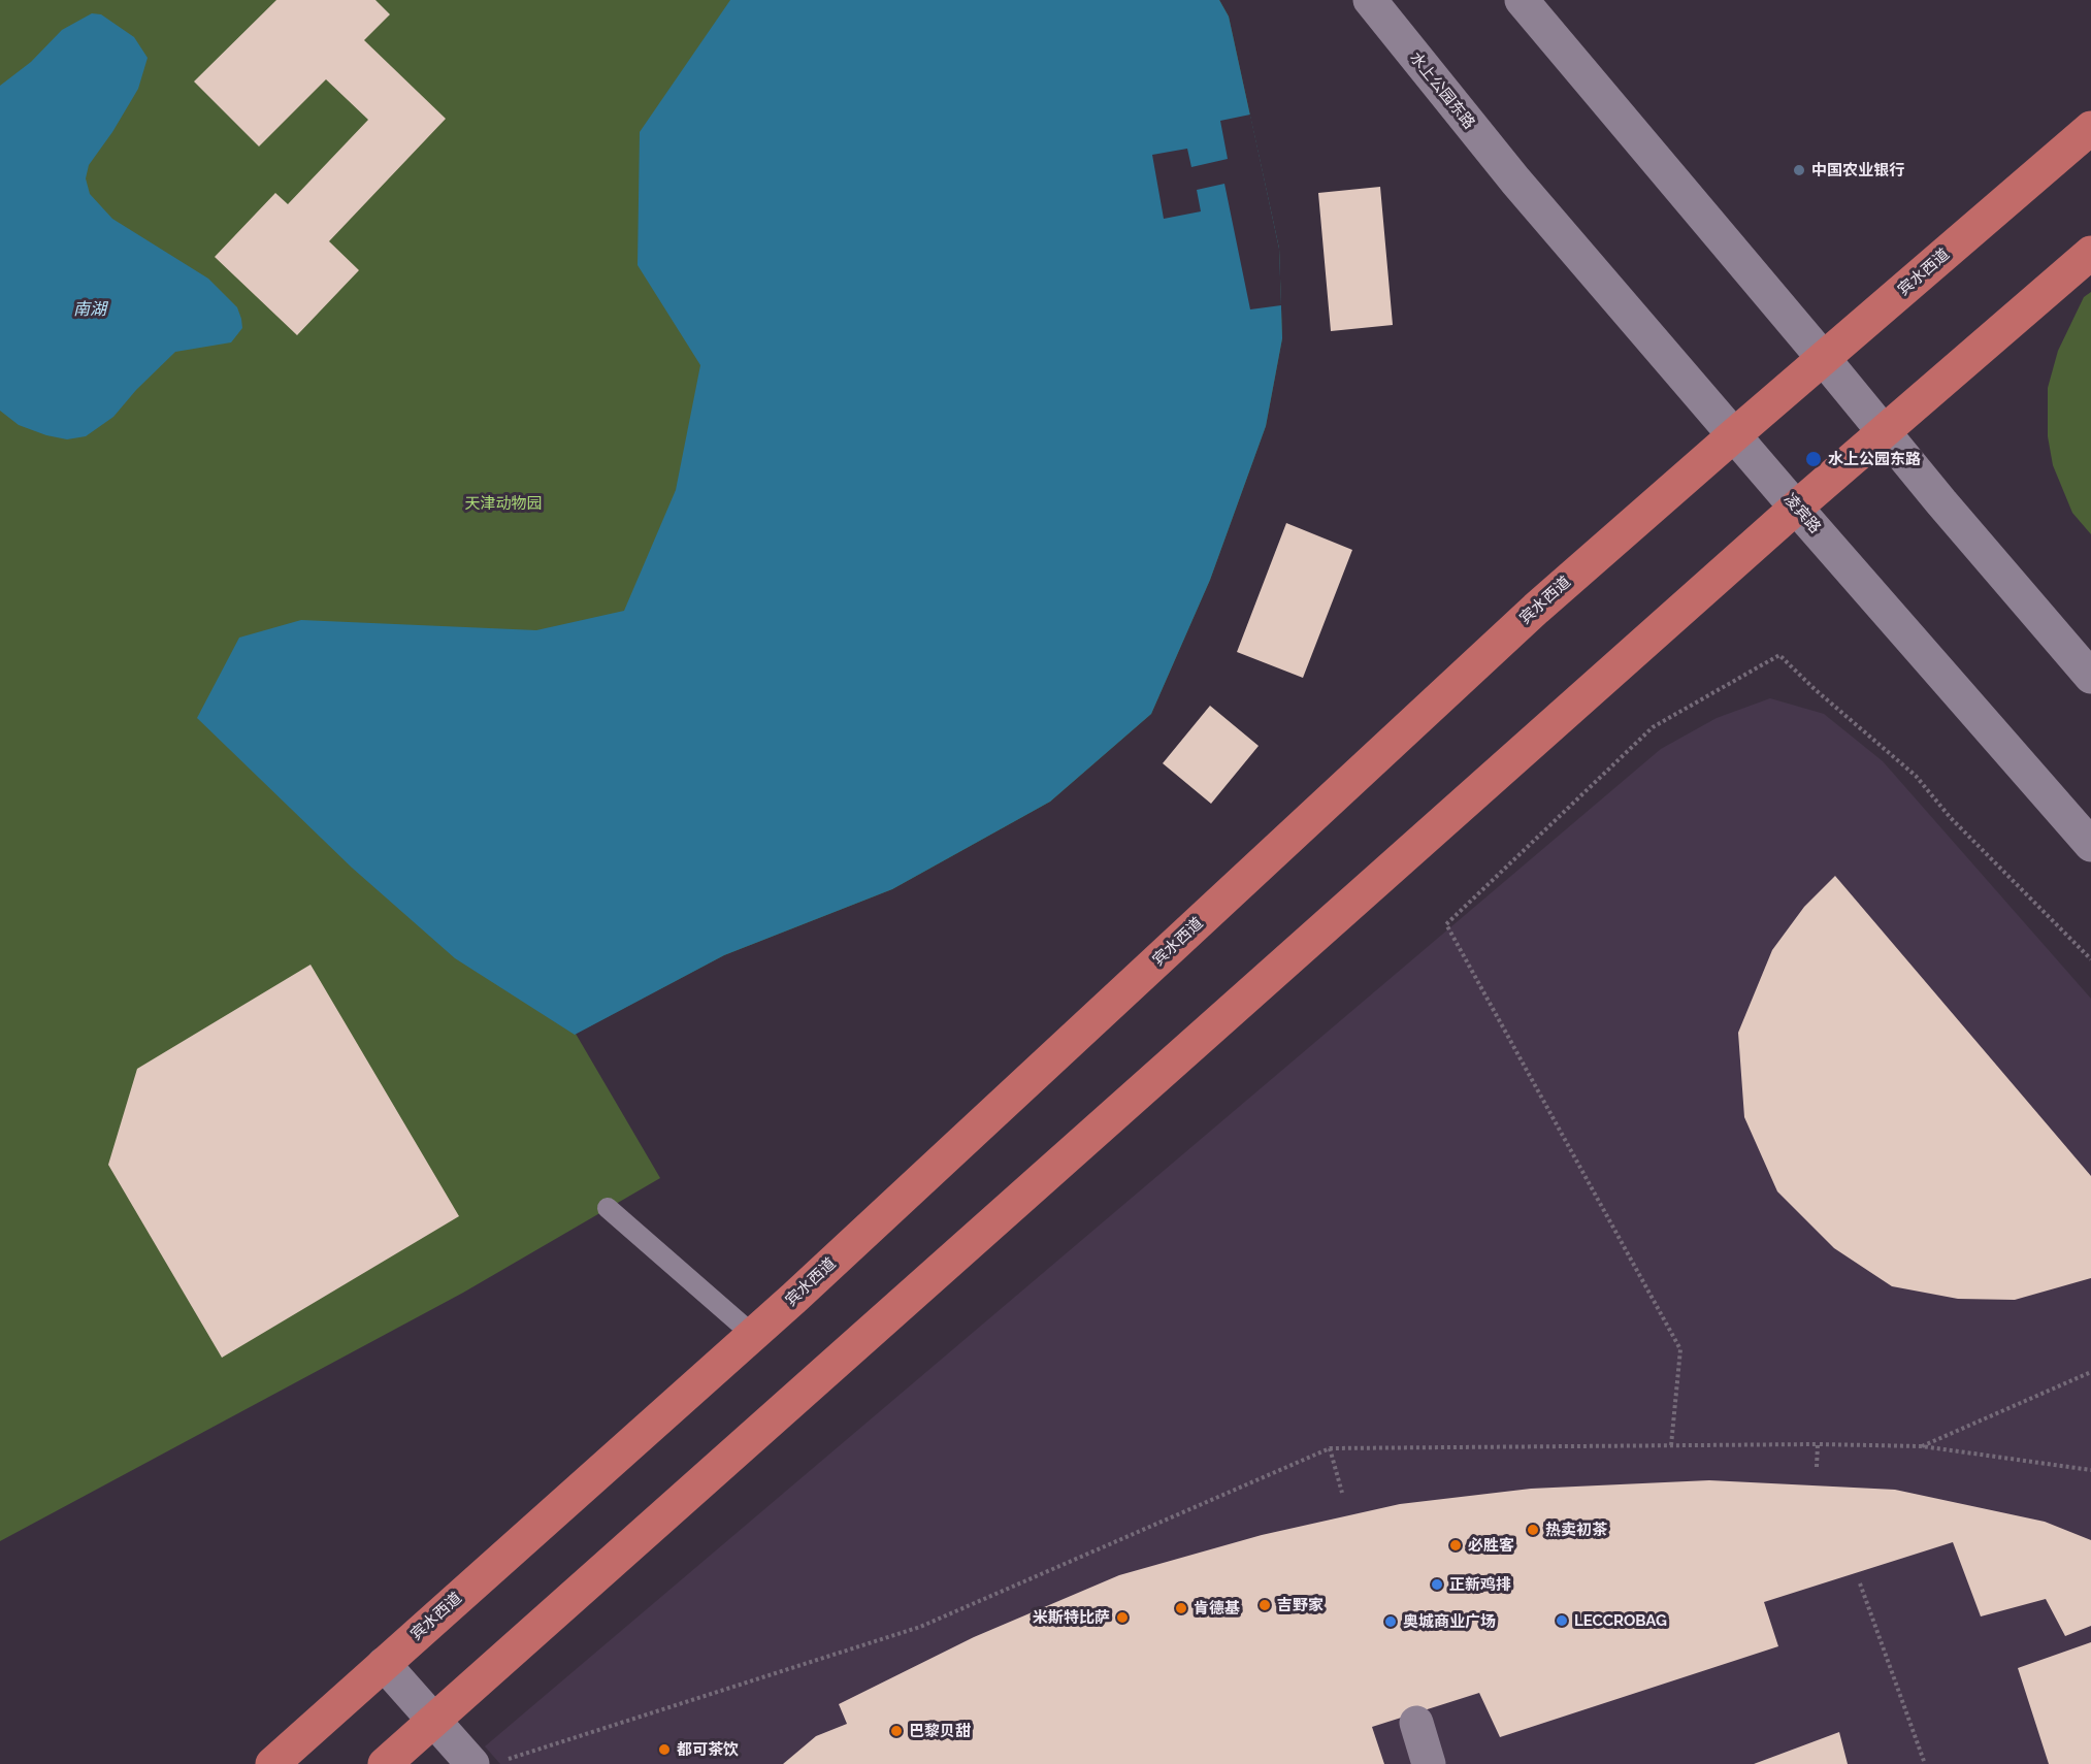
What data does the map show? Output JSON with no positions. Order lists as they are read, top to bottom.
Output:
{
  "streets": {
    "main road": ["水上公园东路", "宾水西道", "凌宾路"]
  },
  "crossings": [
    ["水上公园东路", "凌宾路"],
    ["宾水西道", "凌宾路"]
  ],
  "water": ["南湖"],
  "parks": ["天津动物园"],
  "places": [
    "中国农业银行",
    "水上公园东路",
    "热卖初茶",
    "必胜客",
    "正新鸡排",
    "吉野家",
    "肯德基",
    "米斯特比萨",
    "LECCROBAG",
    "奥城商业广场",
    "巴黎贝甜",
    "都可茶饮"
  ]
}
